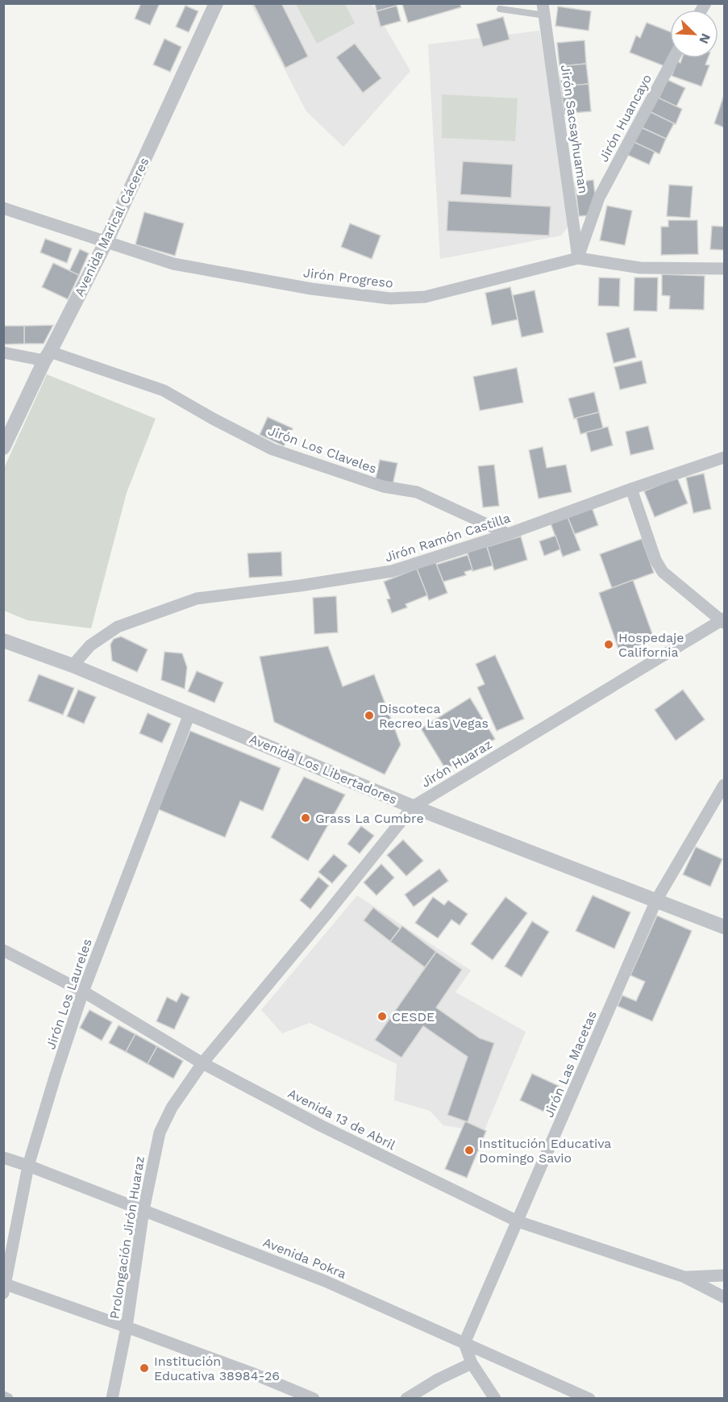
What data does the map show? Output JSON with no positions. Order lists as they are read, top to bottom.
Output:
{
  "streets": {
    "street": [
      "Jirón Huancayo",
      "Jirón Sacsayhuaman",
      "Avenida Marical Cáceres",
      "Jirón Progreso",
      "Jirón Los Claveles",
      "Jirón Ramón Castilla",
      "Jirón Huaraz",
      "Avenida Los Libertadores",
      "Jirón Los Laureles",
      "Jirón Las Macetas",
      "Avenida 13 de Abril",
      "Prolongación Jirón Huaraz",
      "Avenida Pokra"
    ]
  },
  "crossings": [
    ["Jirón Huancayo", "Jirón Sacsayhuaman"],
    ["Jirón Huancayo", "Jirón Progreso"],
    ["Jirón Sacsayhuaman", "Jirón Progreso"],
    ["Avenida Marical Cáceres", "Jirón Progreso"],
    ["Avenida Marical Cáceres", "Jirón Los Claveles"],
    ["Jirón Los Claveles", "Jirón Ramón Castilla"],
    ["Jirón Ramón Castilla", "Avenida Los Libertadores"],
    ["Jirón Huaraz", "Avenida Los Libertadores"],
    ["Jirón Huaraz", "Avenida 13 de Abril"],
    ["Jirón Huaraz", "Prolongación Jirón Huaraz"],
    ["Avenida Los Libertadores", "Jirón Los Laureles"],
    ["Avenida Los Libertadores", "Jirón Las Macetas"],
    ["Jirón Los Laureles", "Avenida 13 de Abril"],
    ["Jirón Los Laureles", "Avenida Pokra"],
    ["Jirón Las Macetas", "Avenida 13 de Abril"],
    ["Jirón Las Macetas", "Avenida Pokra"],
    ["Avenida 13 de Abril", "Prolongación Jirón Huaraz"],
    ["Prolongación Jirón Huaraz", "Avenida Pokra"]
  ],
  "places": [
    "Hospedaje California",
    "Discoteca Recreo Las Vegas",
    "Grass La Cumbre",
    "CESDE",
    "Institución Educativa Domingo Savio",
    "Institución Educativa 38984-26"
  ],
  "north": "bottom right"
}
